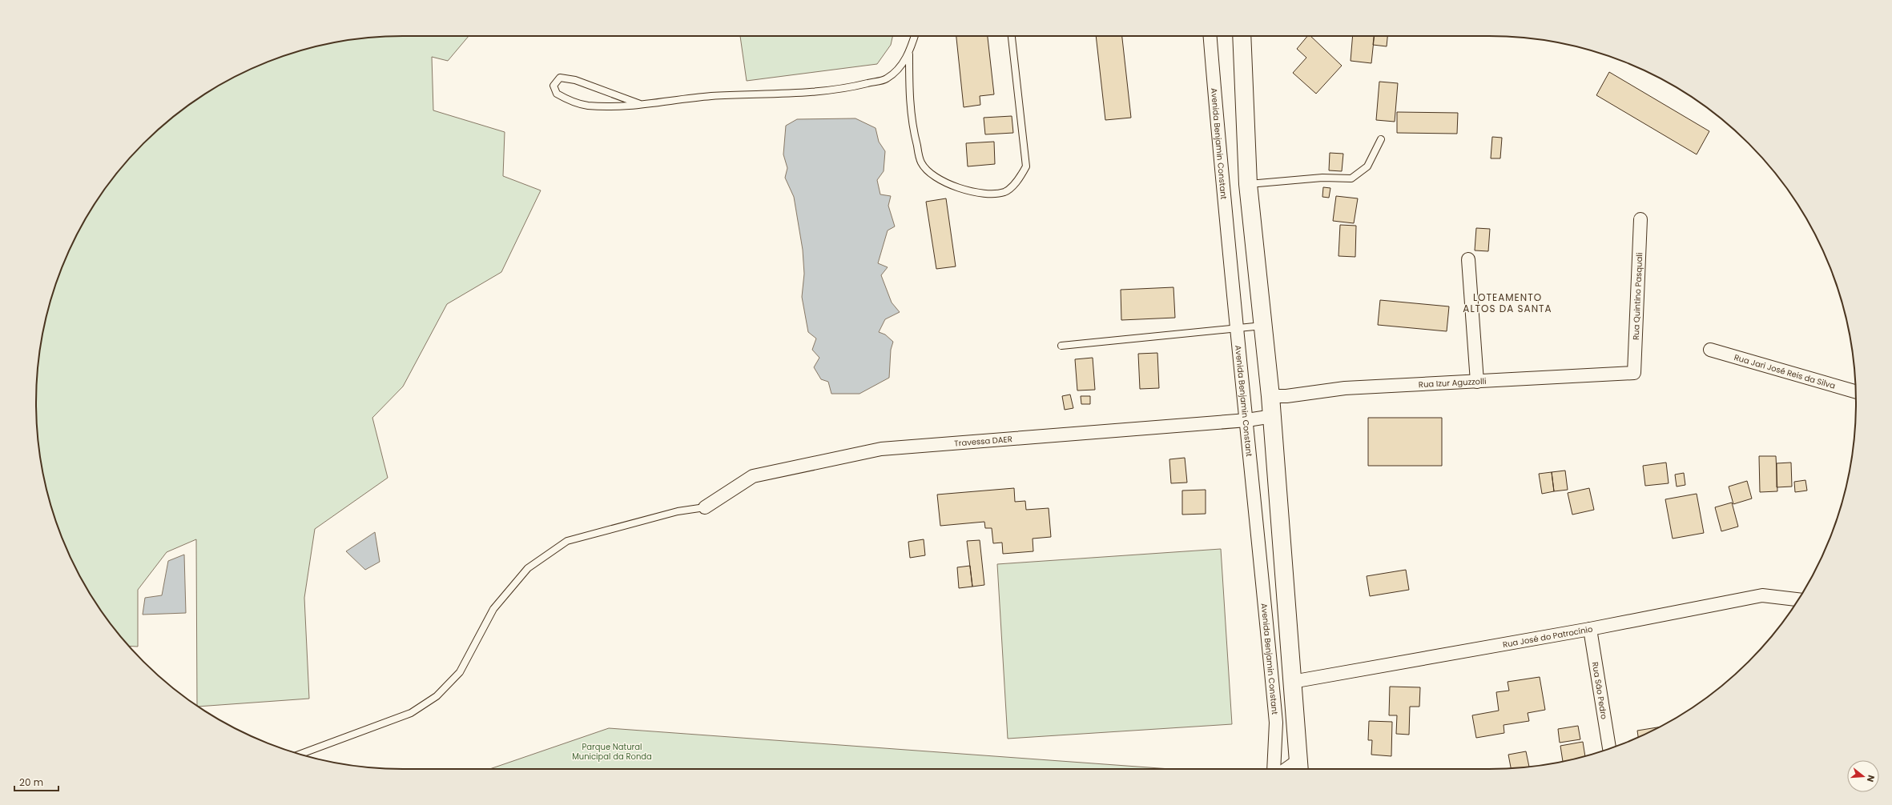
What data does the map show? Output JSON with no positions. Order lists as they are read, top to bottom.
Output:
{
  "streets": {
    "street": [
      "Avenida Benjamin Constant",
      "Rua Quintino Pasquali",
      "Rua Jari José Reis da Silva",
      "Rua Izur Aguzzolli",
      "Travessa DAER",
      "Rua José do Patrocínio",
      "Rua São Pedro"
    ]
  },
  "crossings": [
    ["Avenida Benjamin Constant", "Travessa DAER"],
    ["Rua Quintino Pasquali", "Rua Izur Aguzzolli"],
    ["Rua José do Patrocínio", "Rua São Pedro"]
  ],
  "districts": ["LOTEAMENTO ALTOS DA SANTA"],
  "parks": ["Parque Natural Municipal da Ronda"],
  "scale_bar": "20 m",
  "north": "right"
}
